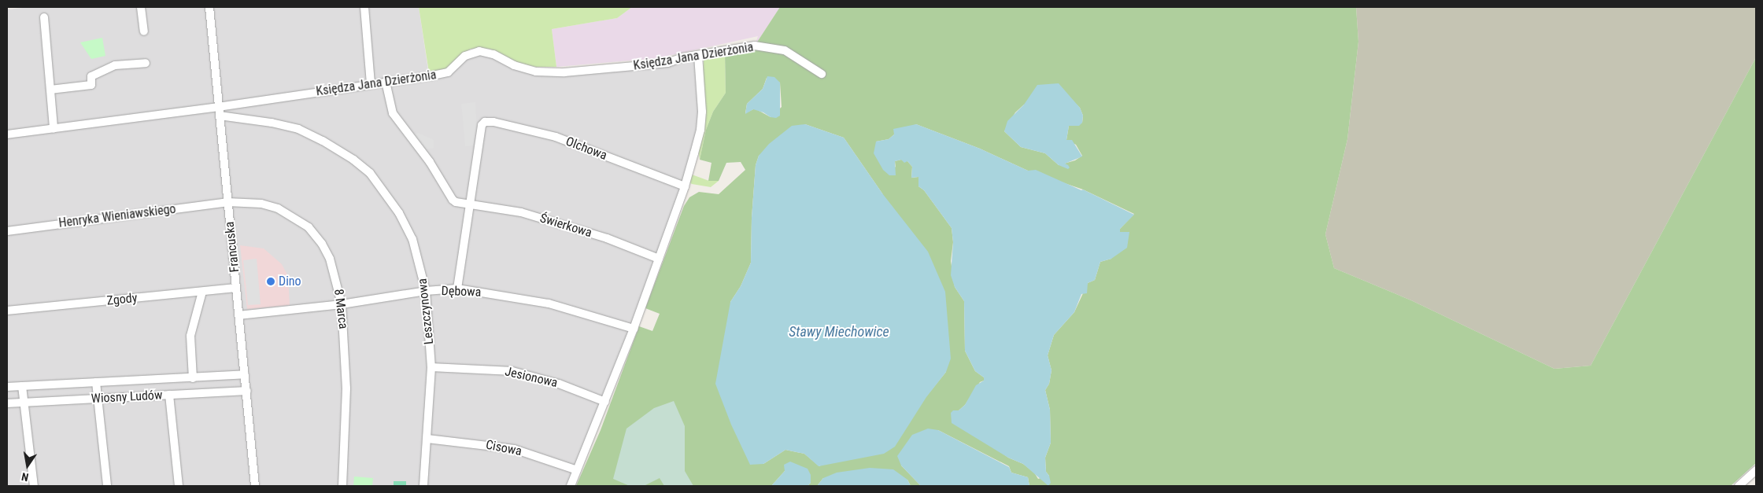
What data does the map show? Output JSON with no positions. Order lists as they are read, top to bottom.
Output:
{
  "streets": {
    "street": [
      "Księdza Jana Dzierżonia",
      "Olchowa",
      "Henryka Wieniawskiego",
      "Świerkowa",
      "Francuska",
      "Dębowa",
      "Zgody",
      "8 Marca",
      "Leszczynowa",
      "Jesionowa",
      "Wiosny Ludów",
      "Cisowa"
    ]
  },
  "crossings": [
    ["Księdza Jana Dzierżonia", "Świerkowa"],
    ["Księdza Jana Dzierżonia", "Francuska"],
    ["Olchowa", "Świerkowa"],
    ["Henryka Wieniawskiego", "Francuska"],
    ["Henryka Wieniawskiego", "8 Marca"],
    ["Francuska", "Dębowa"],
    ["Francuska", "Zgody"],
    ["Francuska", "8 Marca"],
    ["Francuska", "Leszczynowa"],
    ["Francuska", "Wiosny Ludów"],
    ["Dębowa", "8 Marca"],
    ["Dębowa", "Leszczynowa"],
    ["Leszczynowa", "Jesionowa"],
    ["Leszczynowa", "Cisowa"]
  ],
  "water": ["Stawy Miechowice"],
  "places": ["Dino"],
  "north": "bottom"
}
